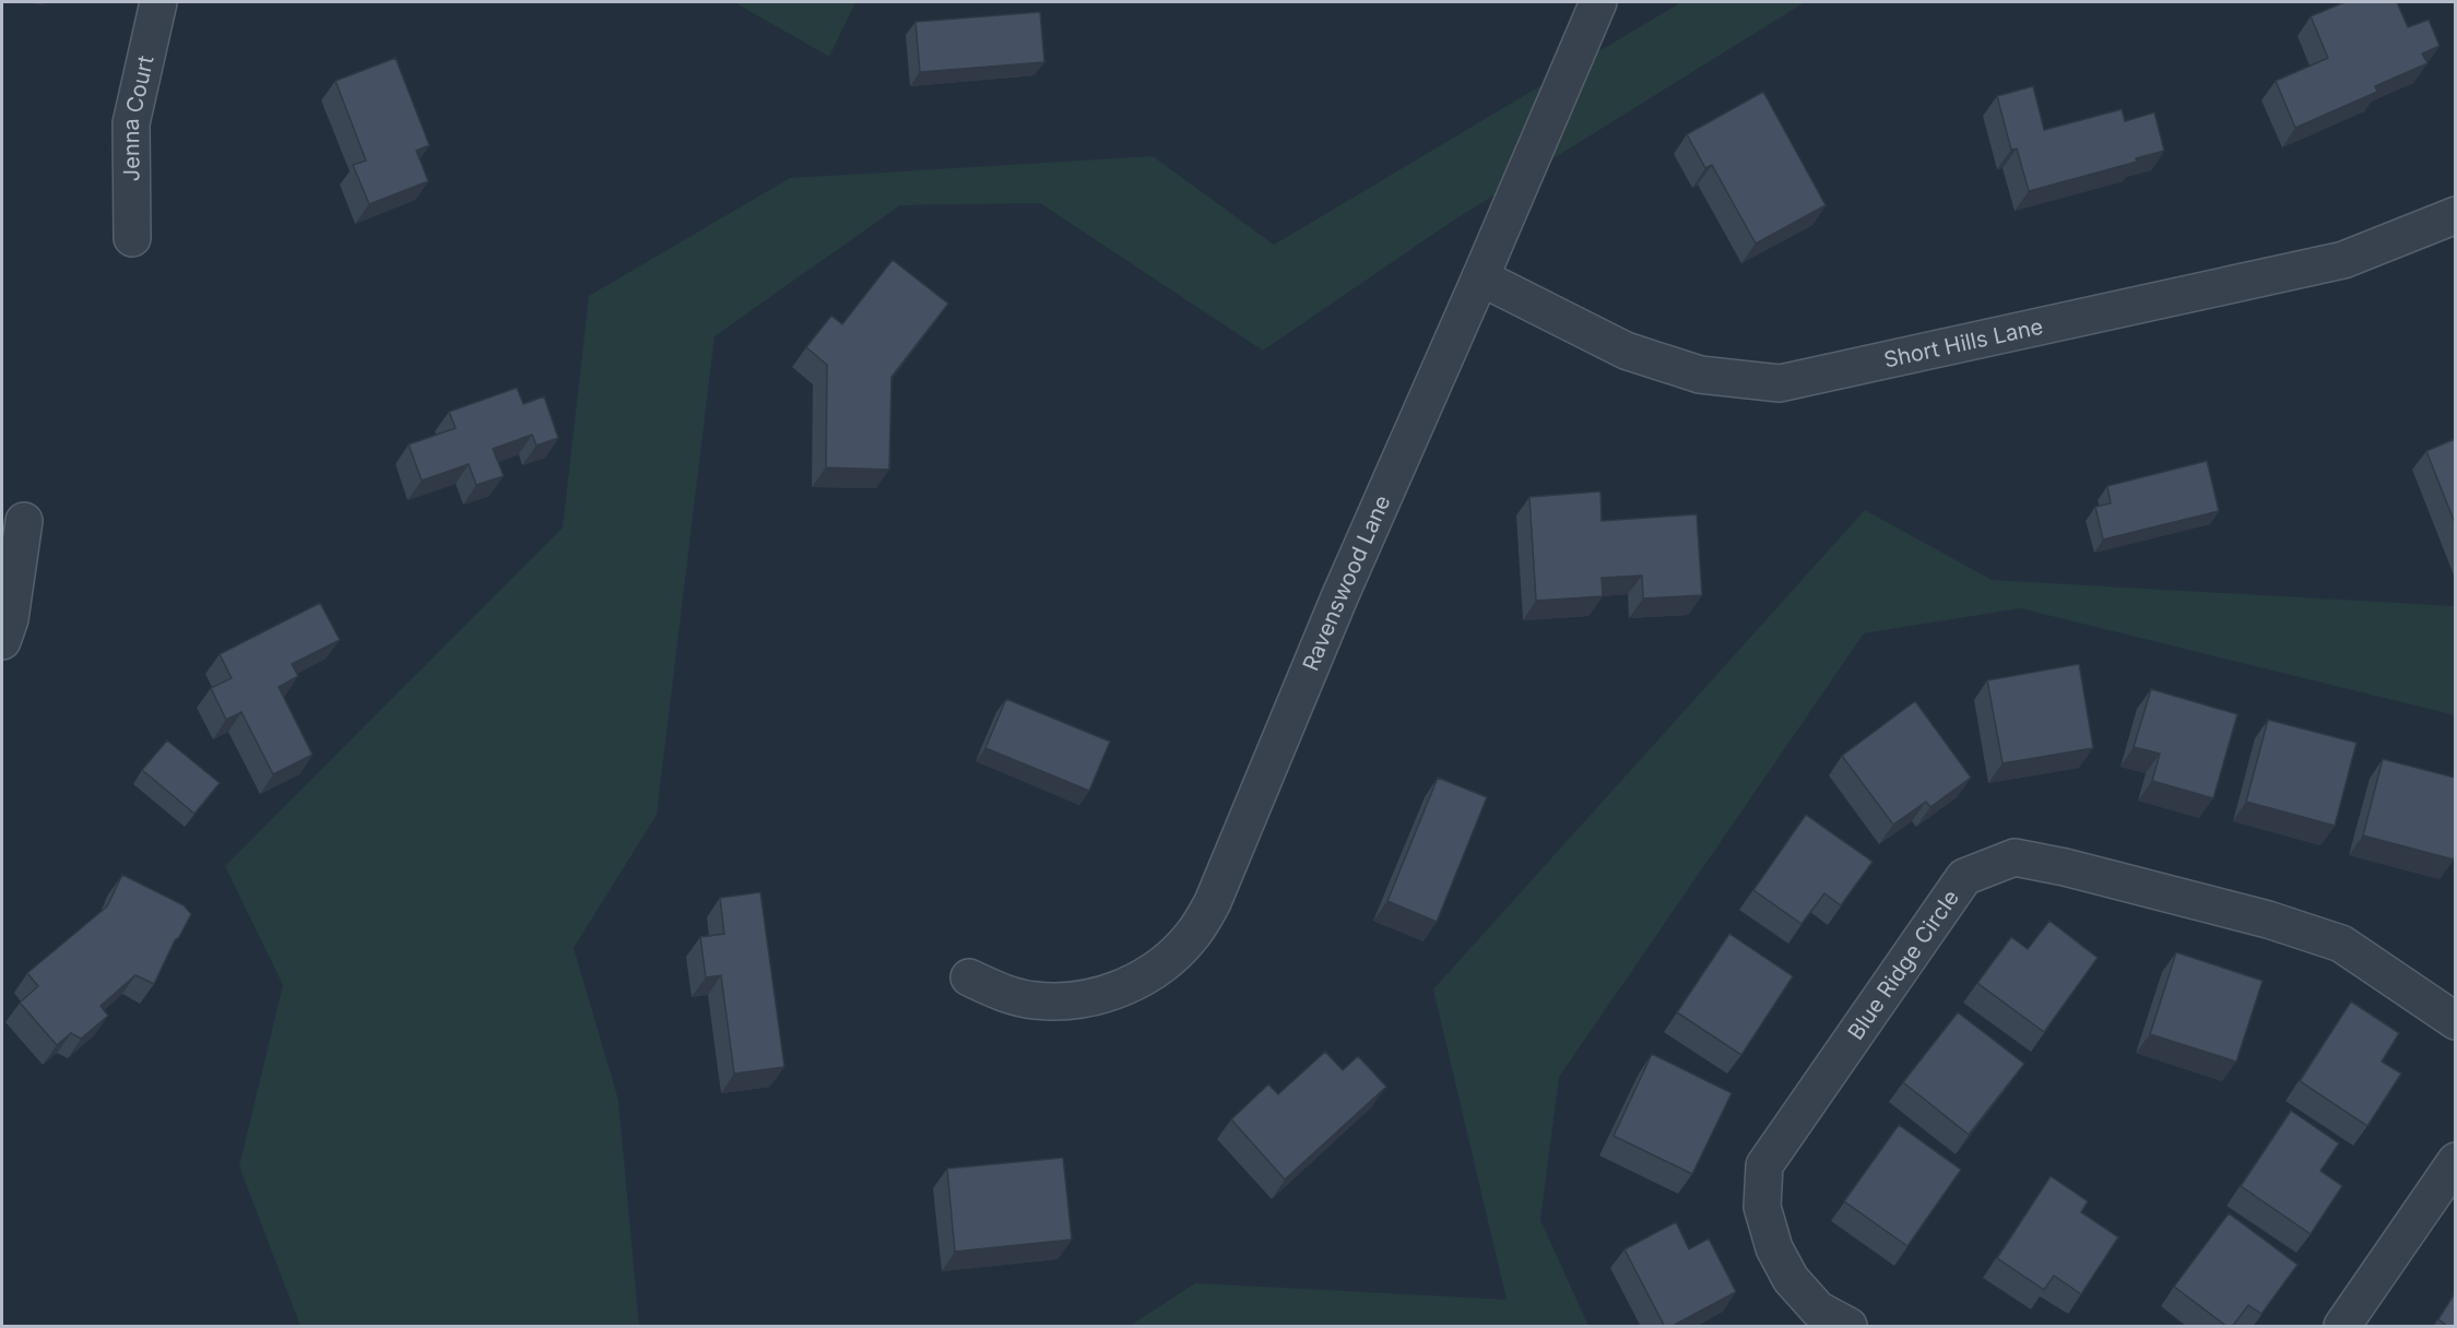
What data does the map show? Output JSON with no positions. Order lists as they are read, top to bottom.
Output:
{
  "streets": {
    "street": [
      "Jenna Court",
      "Short Hills Lane",
      "Ravenswood Lane",
      "Blue Ridge Circle"
    ]
  },
  "crossings": [
    ["Short Hills Lane", "Ravenswood Lane"]
  ]
}
